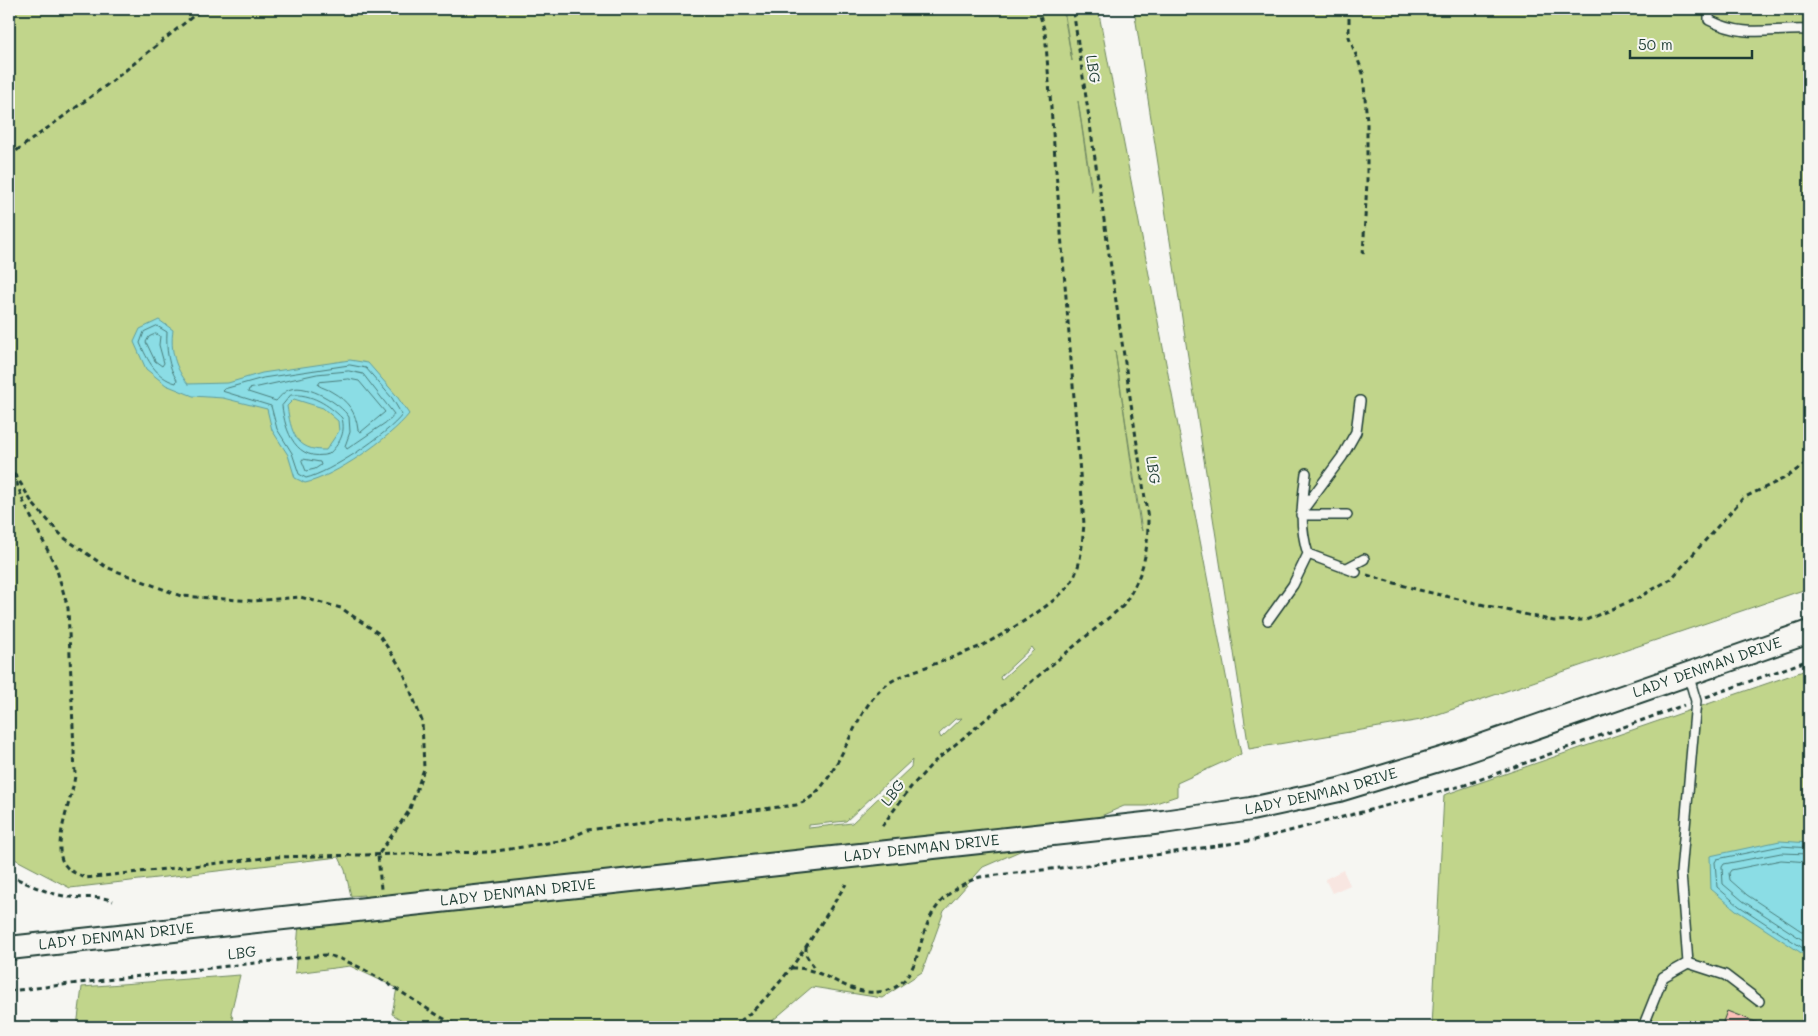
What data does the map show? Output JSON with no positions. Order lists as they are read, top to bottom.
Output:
{
  "streets": {
    "street": ["LADY DENMAN DRIVE"],
    "path": ["LBG"]
  },
  "scale_bar": "50 m"
}
